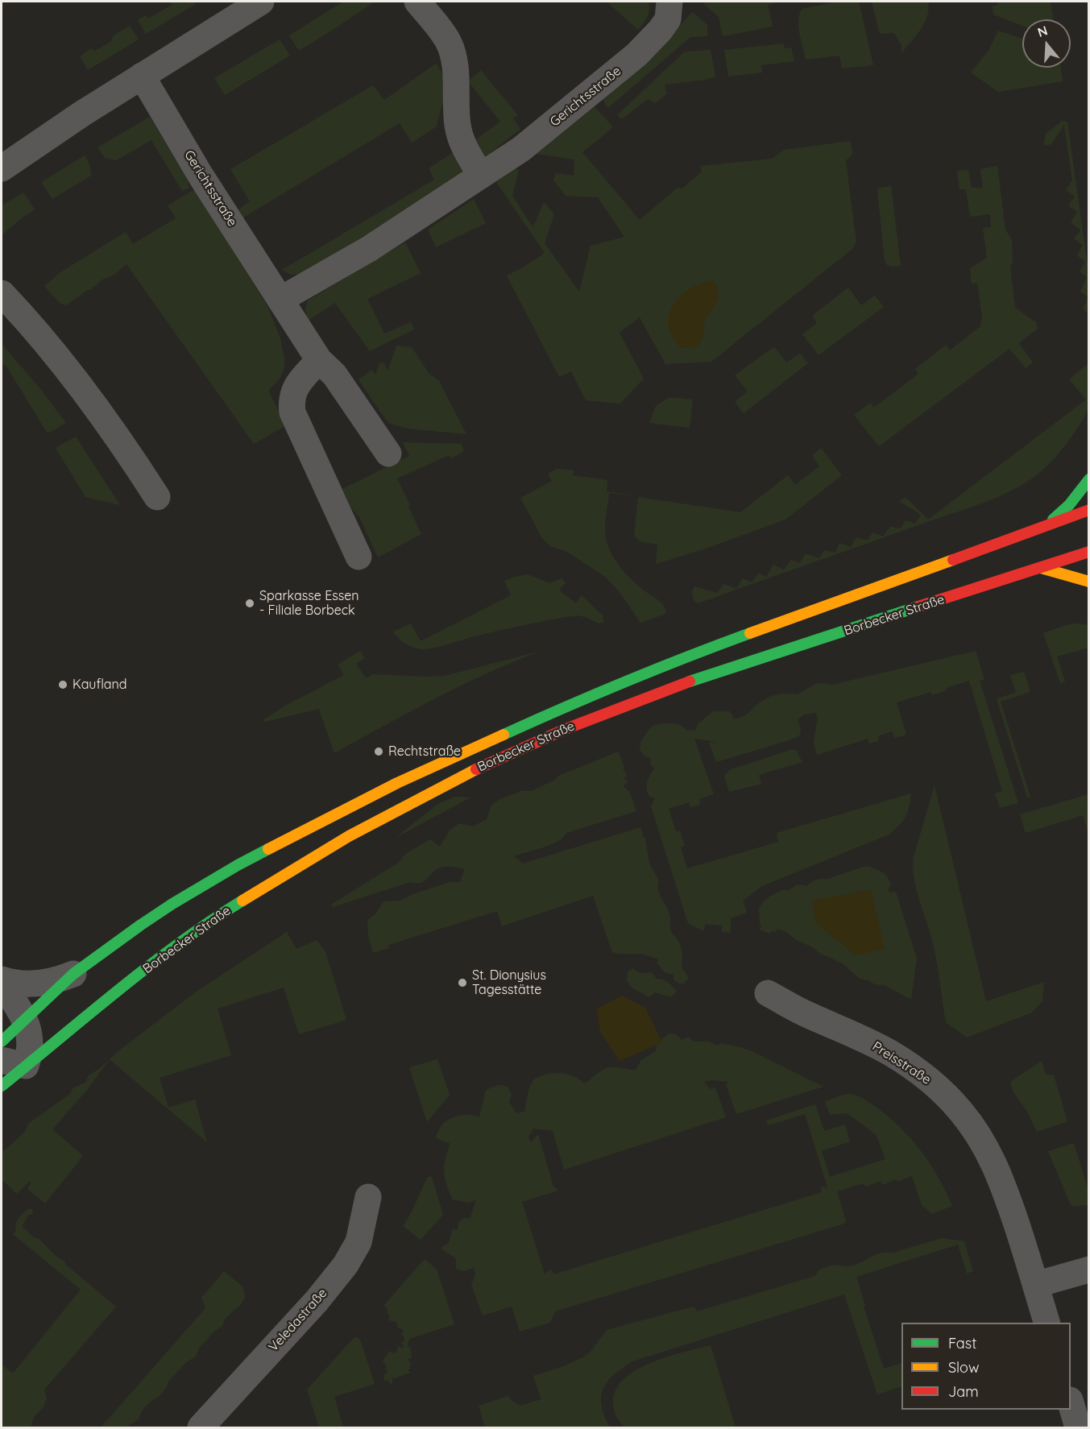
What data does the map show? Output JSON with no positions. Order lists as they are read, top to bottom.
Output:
{
  "streets": {
    "street": [
      "Gerichtsstraße",
      "Borbecker Straße",
      "Preisstraße",
      "Veledastraße"
    ]
  },
  "places": [
    "Sparkasse Essen - Filiale Borbeck",
    "Kaufland",
    "Rechtstraße",
    "St. Dionysius Tagesstätte"
  ],
  "legend": ["Fast", "Slow", "Jam"],
  "north": "top"
}
